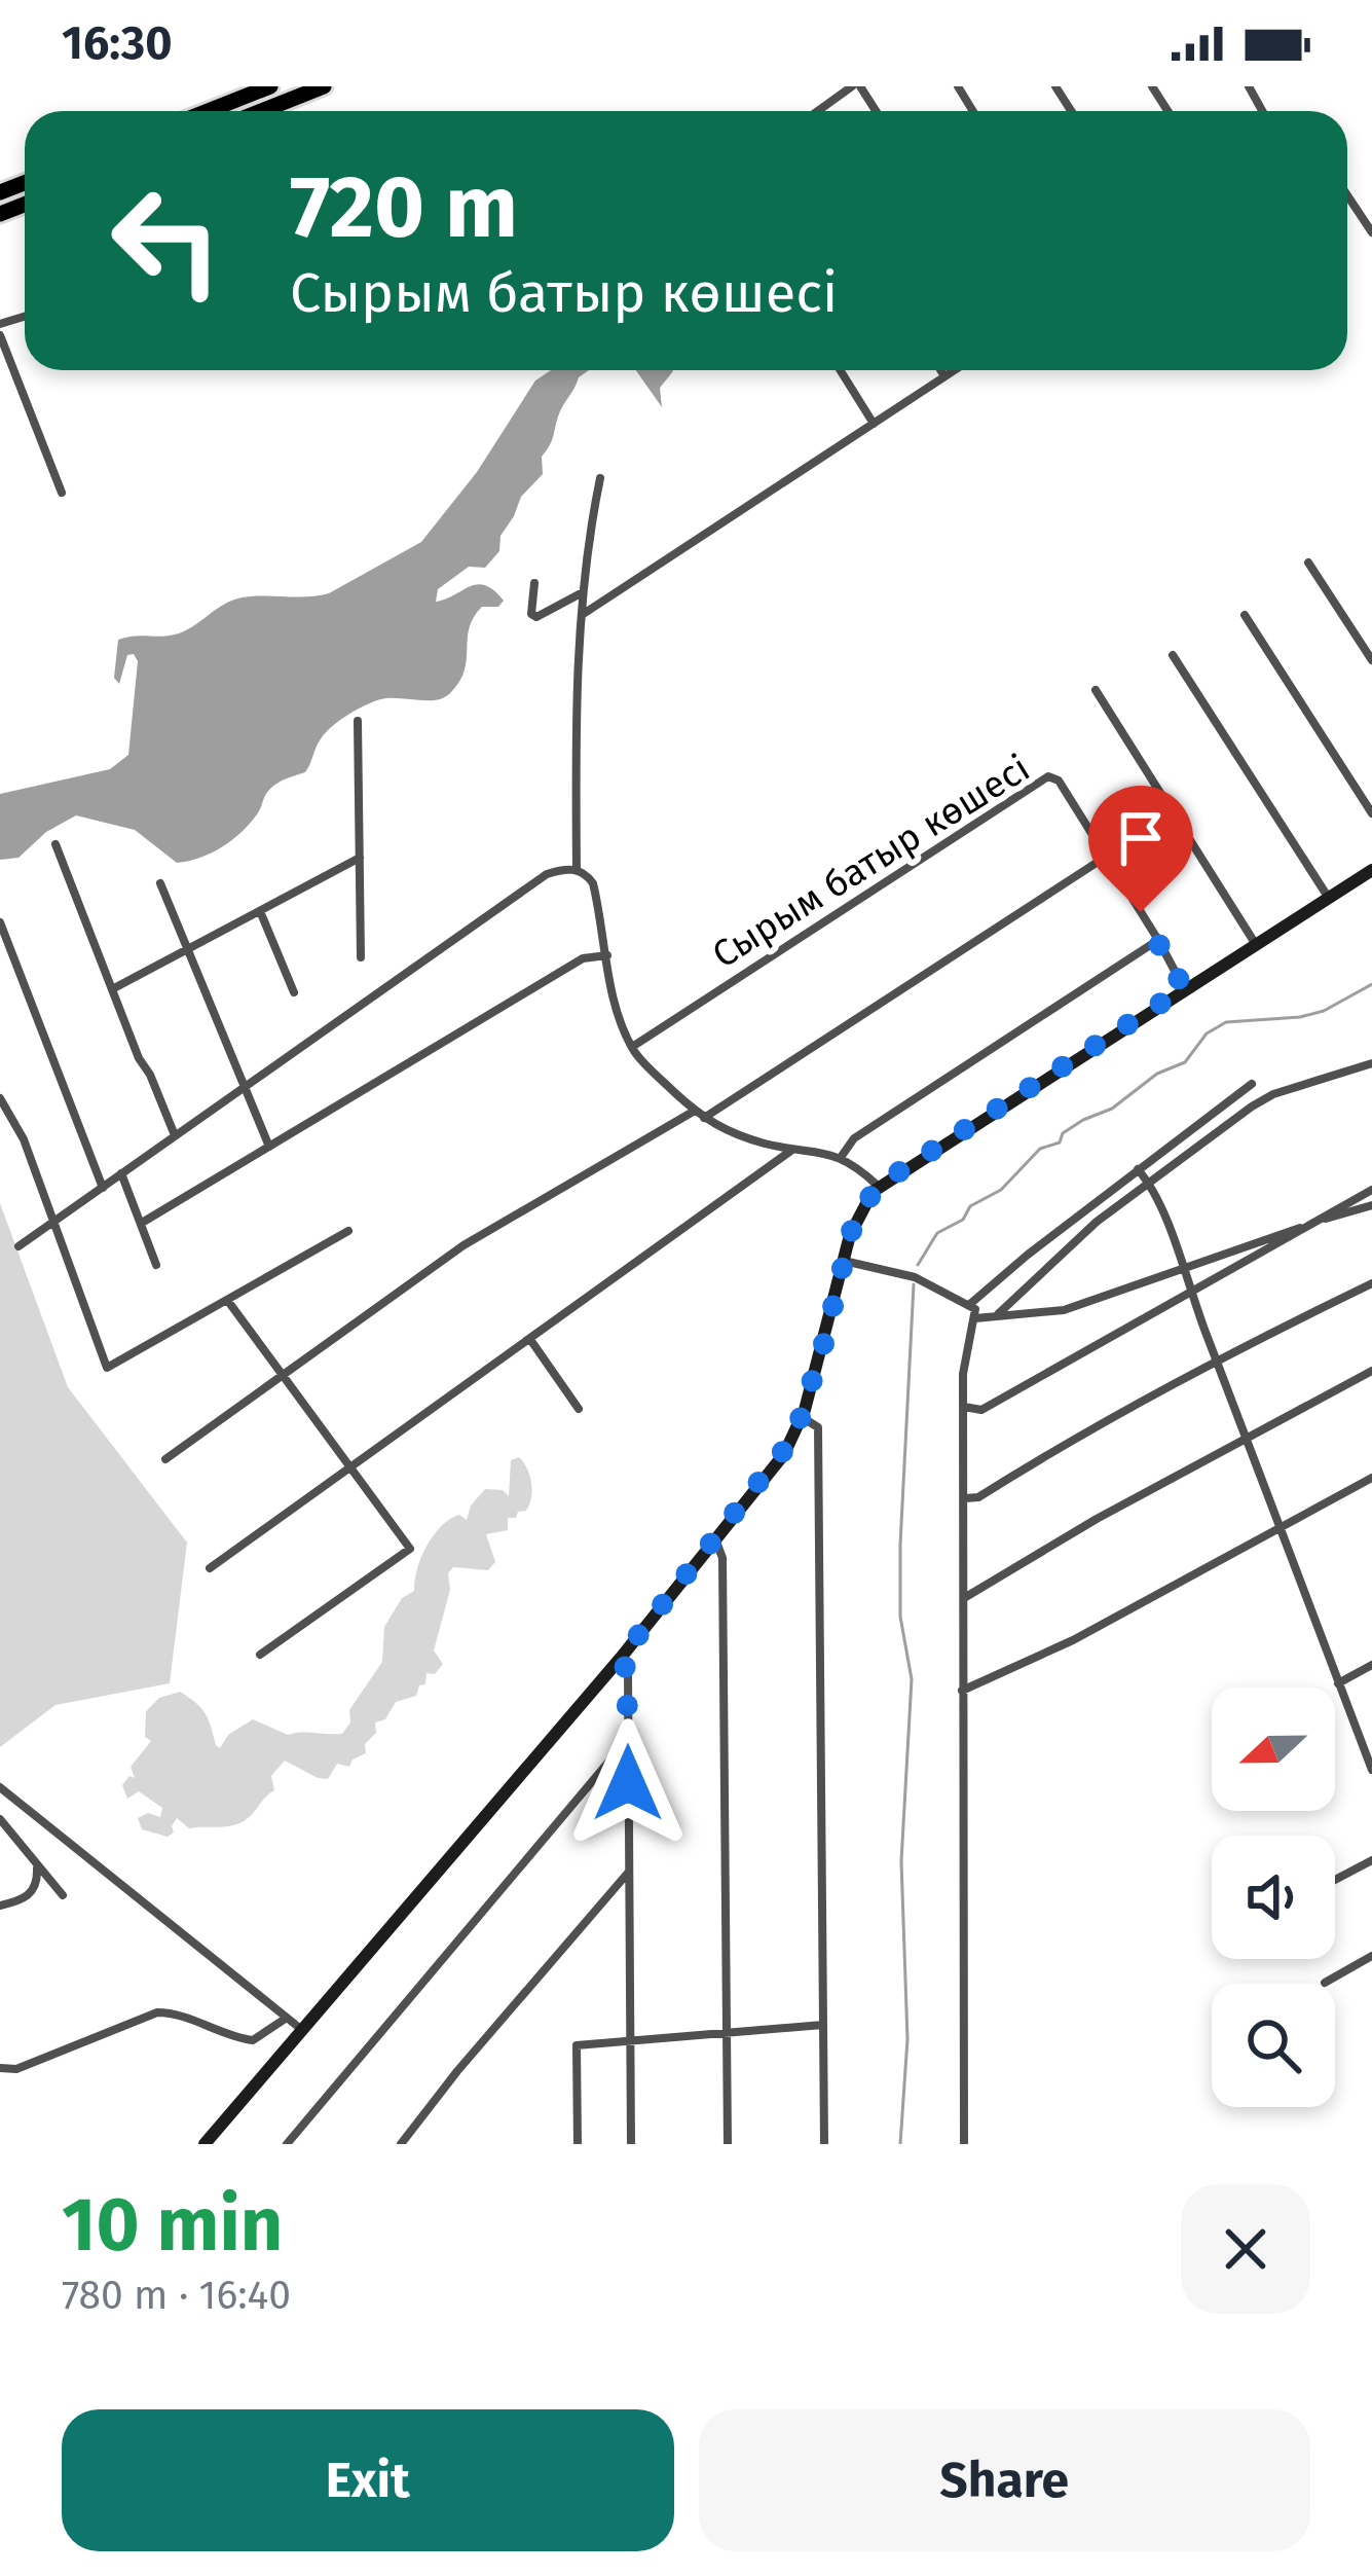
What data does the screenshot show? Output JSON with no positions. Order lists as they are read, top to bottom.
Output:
{
  "streets": {
    "street": ["Сырым батыр көшесі"]
  },
  "north": "left",
  "page": {
    "status": "16:30",
    "turn": ["720 m", "Сырым батыр көшесі"],
    "heading": ["10 min", "780 m · 16:40"],
    "buttons": ["Exit", "Share"]
  }
}
